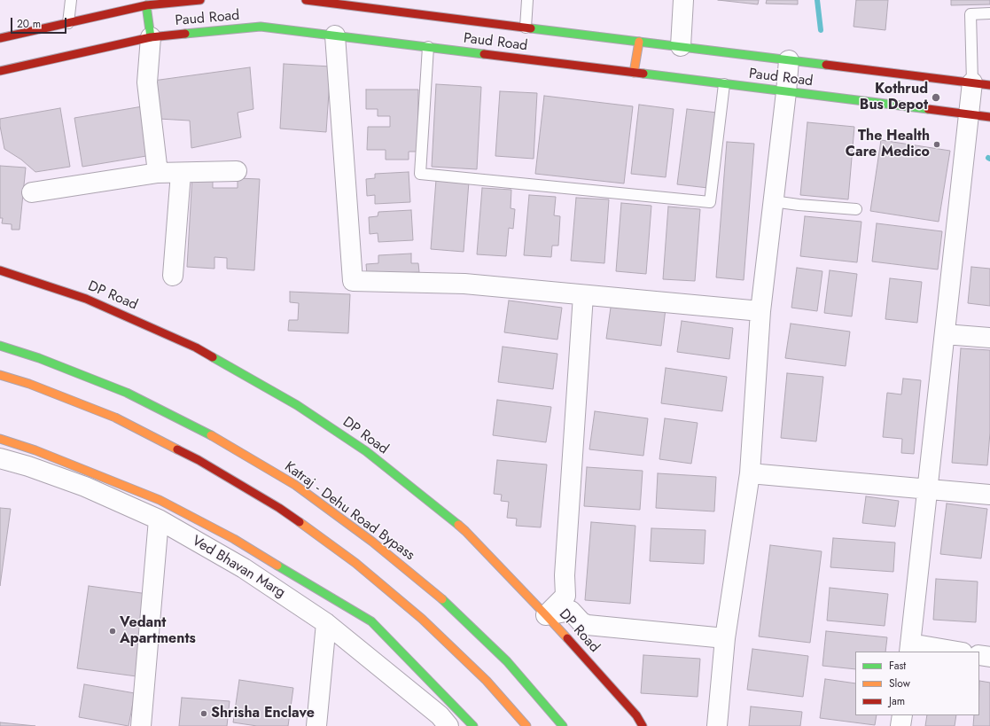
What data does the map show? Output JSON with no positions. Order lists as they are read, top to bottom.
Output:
{
  "streets": {
    "main road": ["Paud Road", "DP Road", "Katraj - Dehu Road Bypass"],
    "street": ["Ved Bhavan Marg"]
  },
  "places": [
    "Kothrud Bus Depot",
    "The Health Care Medico",
    "Vedant Apartments",
    "Shrisha Enclave"
  ],
  "legend": ["Fast", "Slow", "Jam"],
  "scale_bar": "20 m"
}
